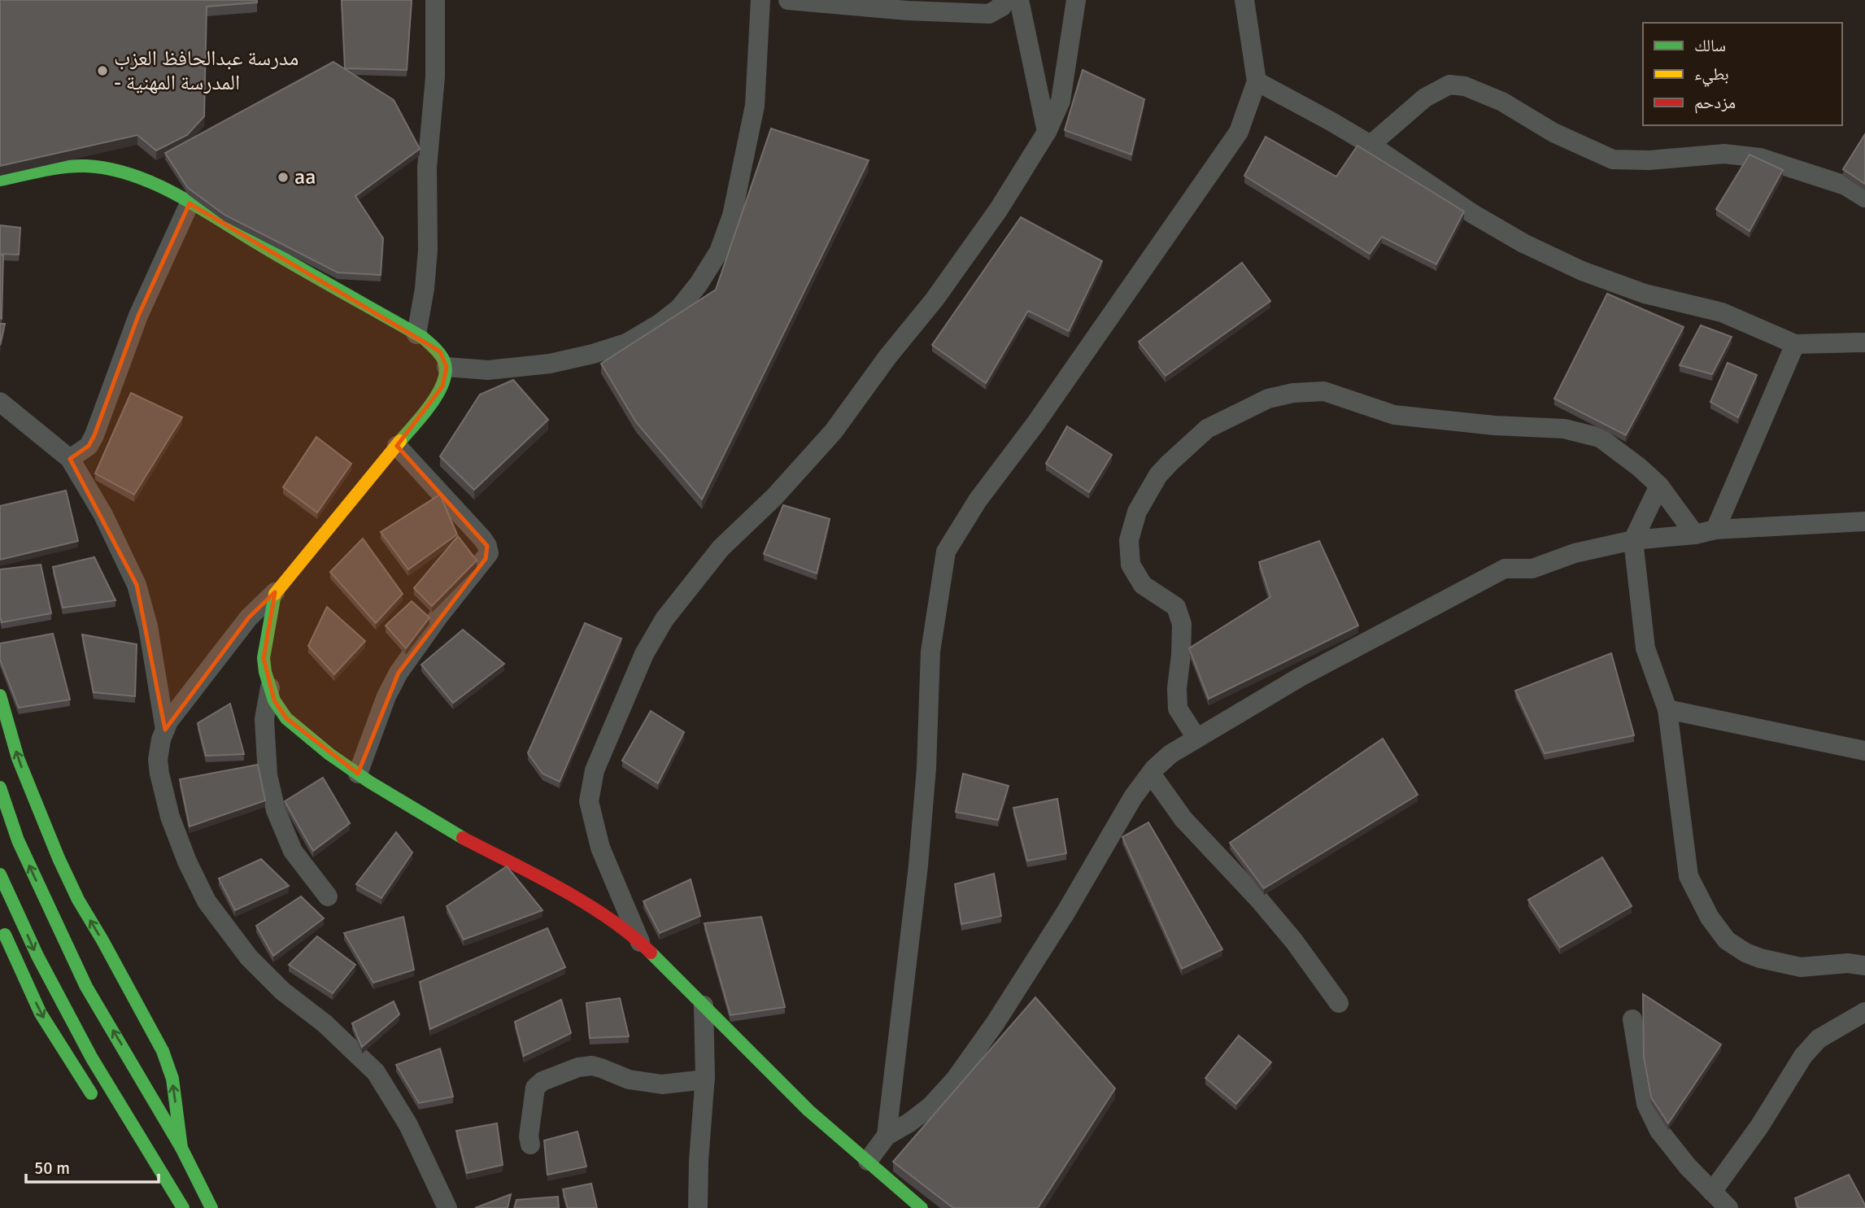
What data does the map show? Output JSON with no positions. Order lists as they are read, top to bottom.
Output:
{
  "places": ["مدرسة عبدالحافظ العزب - المدرسة المهنية", "aa"],
  "legend": ["سالك", "بطيء", "مزدحم"],
  "scale_bar": "50 m"
}
